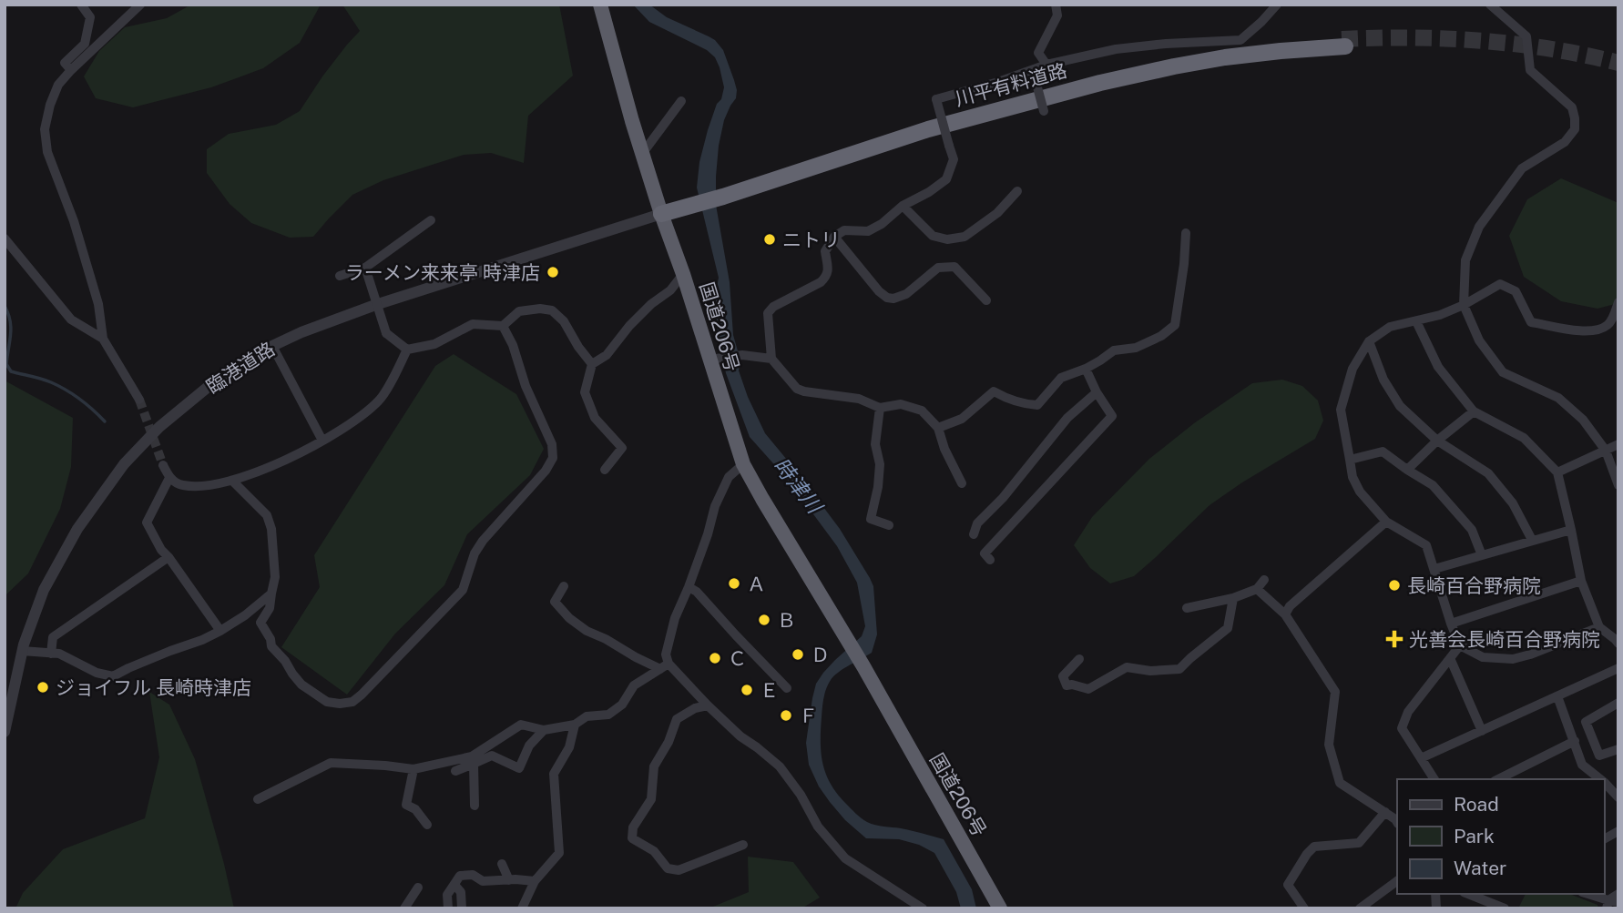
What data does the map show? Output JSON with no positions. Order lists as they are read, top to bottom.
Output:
{
  "streets": {
    "highway": ["川平有料道路", "国道206号"],
    "street": ["臨港道路"]
  },
  "crossings": [
    ["川平有料道路", "国道206号"],
    ["川平有料道路", "臨港道路"],
    ["国道206号", "臨港道路"]
  ],
  "water": ["時津川"],
  "places": {
    "other": [
      "ニトリ",
      "ラーメン来来亭 時津店",
      "Ａ",
      "長崎百合野病院",
      "Ｂ",
      "Ｄ",
      "Ｃ",
      "ジョイフル 長崎時津店",
      "Ｅ",
      "Ｆ"
    ],
    "health": ["光善会長崎百合野病院"]
  },
  "legend": ["Road", "Park", "Water"]
}
